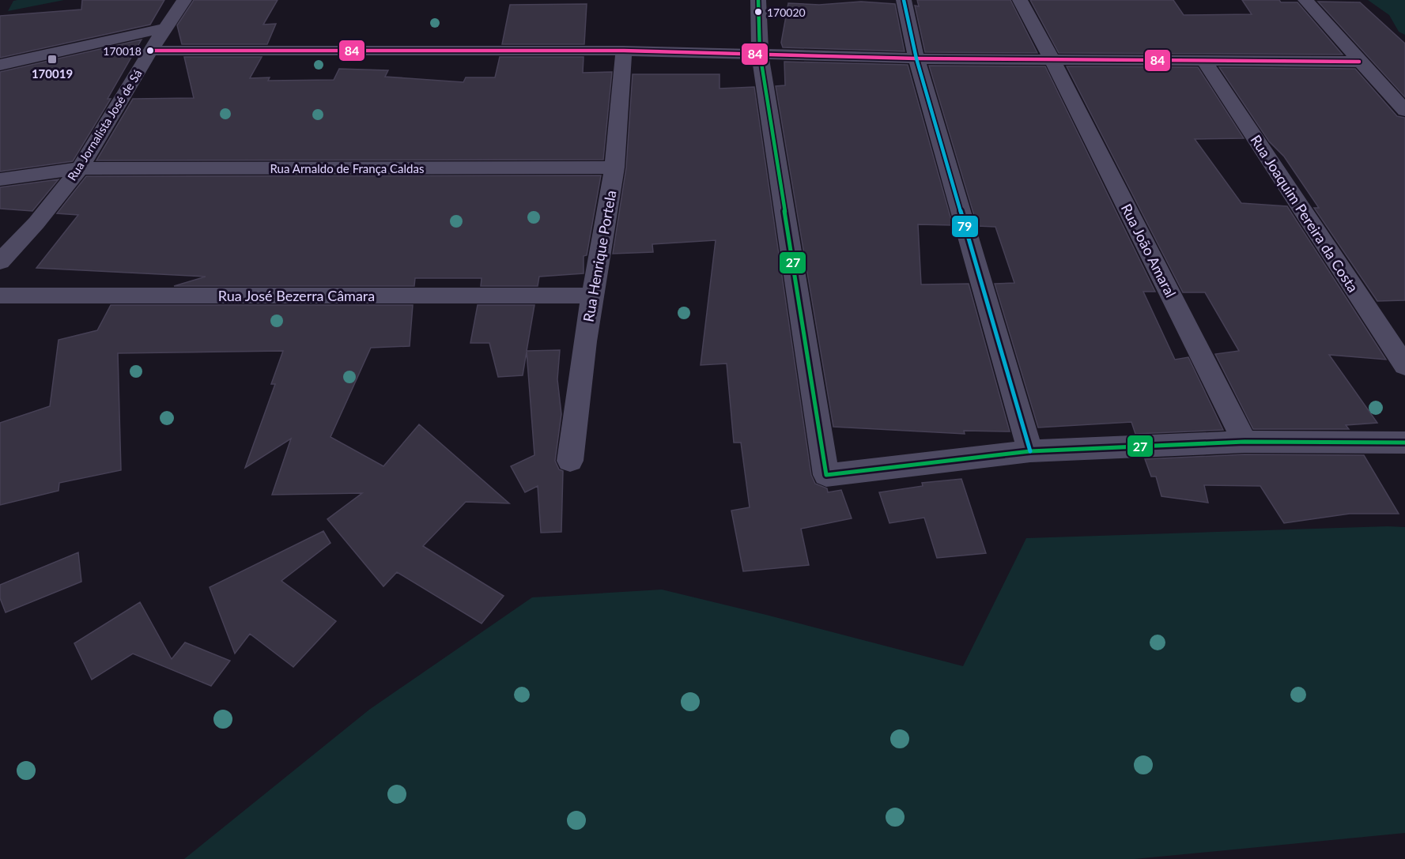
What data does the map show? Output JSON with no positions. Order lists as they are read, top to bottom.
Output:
{
  "streets": {
    "street": [
      "Rua Jornalista José de Sá",
      "Rua Arnaldo de França Caldas",
      "Rua Joaquim Pereira da Costa",
      "Rua João Amaral",
      "Rua Henrique Portela",
      "Rua José Bezerra Câmara"
    ]
  },
  "crossings": [
    ["Rua Jornalista José de Sá", "Rua Arnaldo de França Caldas"],
    ["Rua Arnaldo de França Caldas", "Rua Henrique Portela"],
    ["Rua Henrique Portela", "Rua José Bezerra Câmara"]
  ],
  "places": {
    "other": ["170020", "170018"],
    "transit": ["170019"]
  },
  "lines": ["transit line 27", "transit line 79", "transit line 84"]
}
